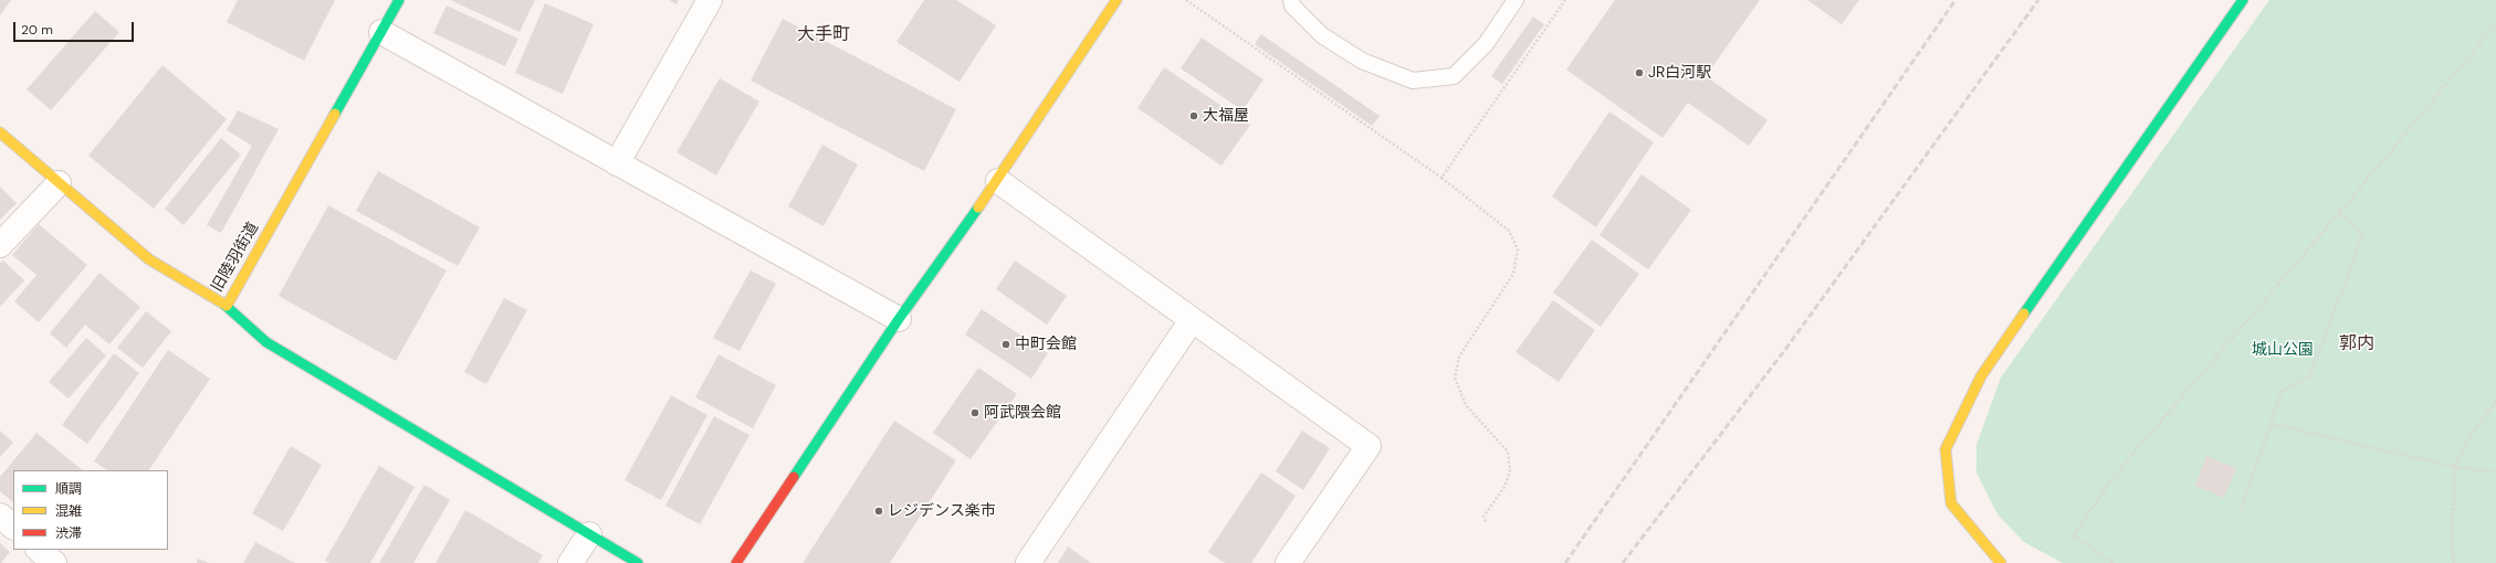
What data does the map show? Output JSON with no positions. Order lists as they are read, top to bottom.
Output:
{
  "streets": {
    "street": ["旧陸羽街道"]
  },
  "districts": ["大手町", "郭内"],
  "parks": ["城山公園"],
  "places": [
    "JR白河駅",
    "大福屋",
    "中町会館",
    "阿武隈会館",
    "レジデンス楽市"
  ],
  "legend": ["順調", "混雑", "渋滞"],
  "scale_bar": "20 m"
}
